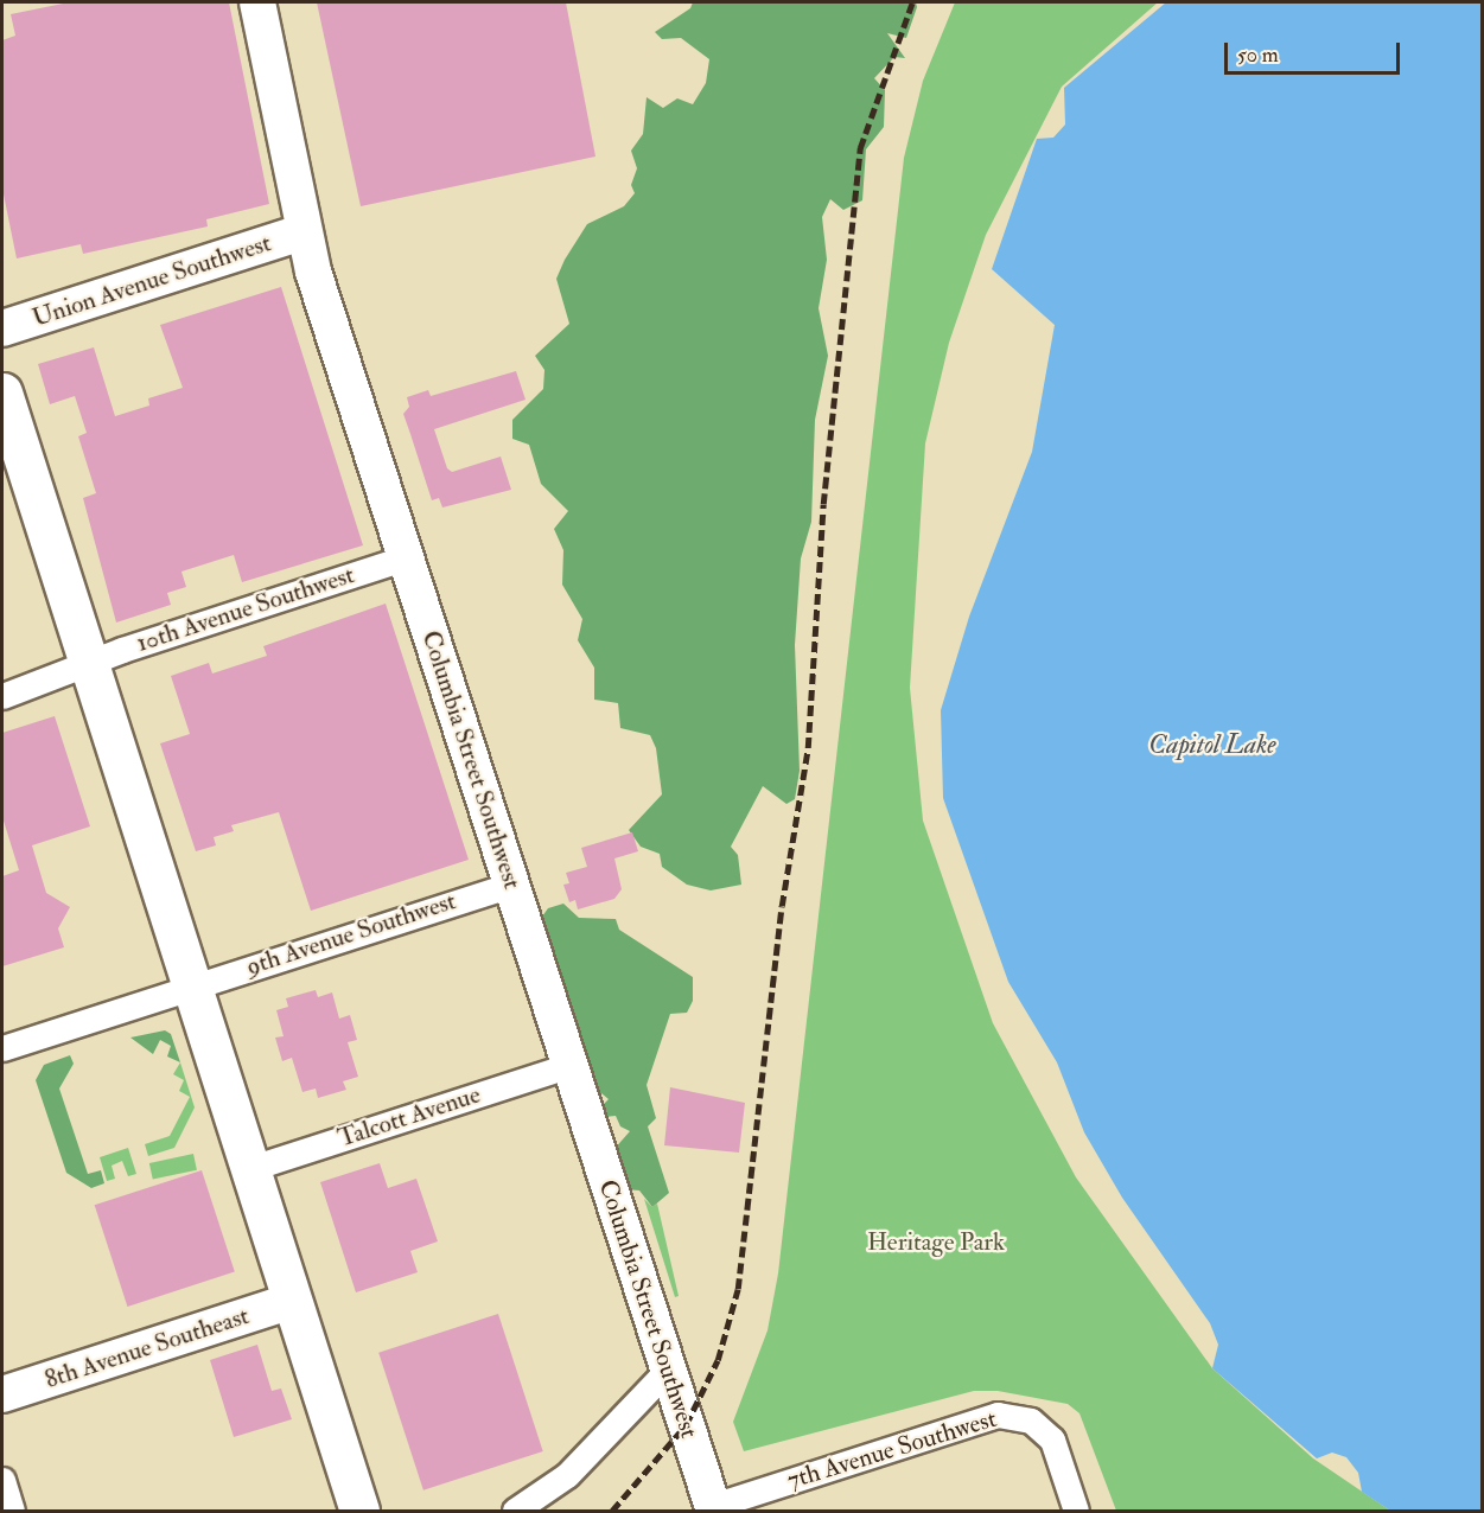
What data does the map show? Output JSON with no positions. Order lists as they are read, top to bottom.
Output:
{
  "streets": {
    "street": [
      "Union Avenue Southwest",
      "10th Avenue Southwest",
      "Columbia Street Southwest",
      "9th Avenue Southwest",
      "Talcott Avenue",
      "8th Avenue Southeast",
      "7th Avenue Southwest"
    ]
  },
  "crossings": [
    ["Union Avenue Southwest", "Columbia Street Southwest"],
    ["10th Avenue Southwest", "Columbia Street Southwest"],
    ["Columbia Street Southwest", "9th Avenue Southwest"],
    ["Columbia Street Southwest", "Talcott Avenue"],
    ["Columbia Street Southwest", "7th Avenue Southwest"]
  ],
  "water": ["Capitol Lake"],
  "parks": ["Heritage Park"],
  "scale_bar": "50 m"
}
